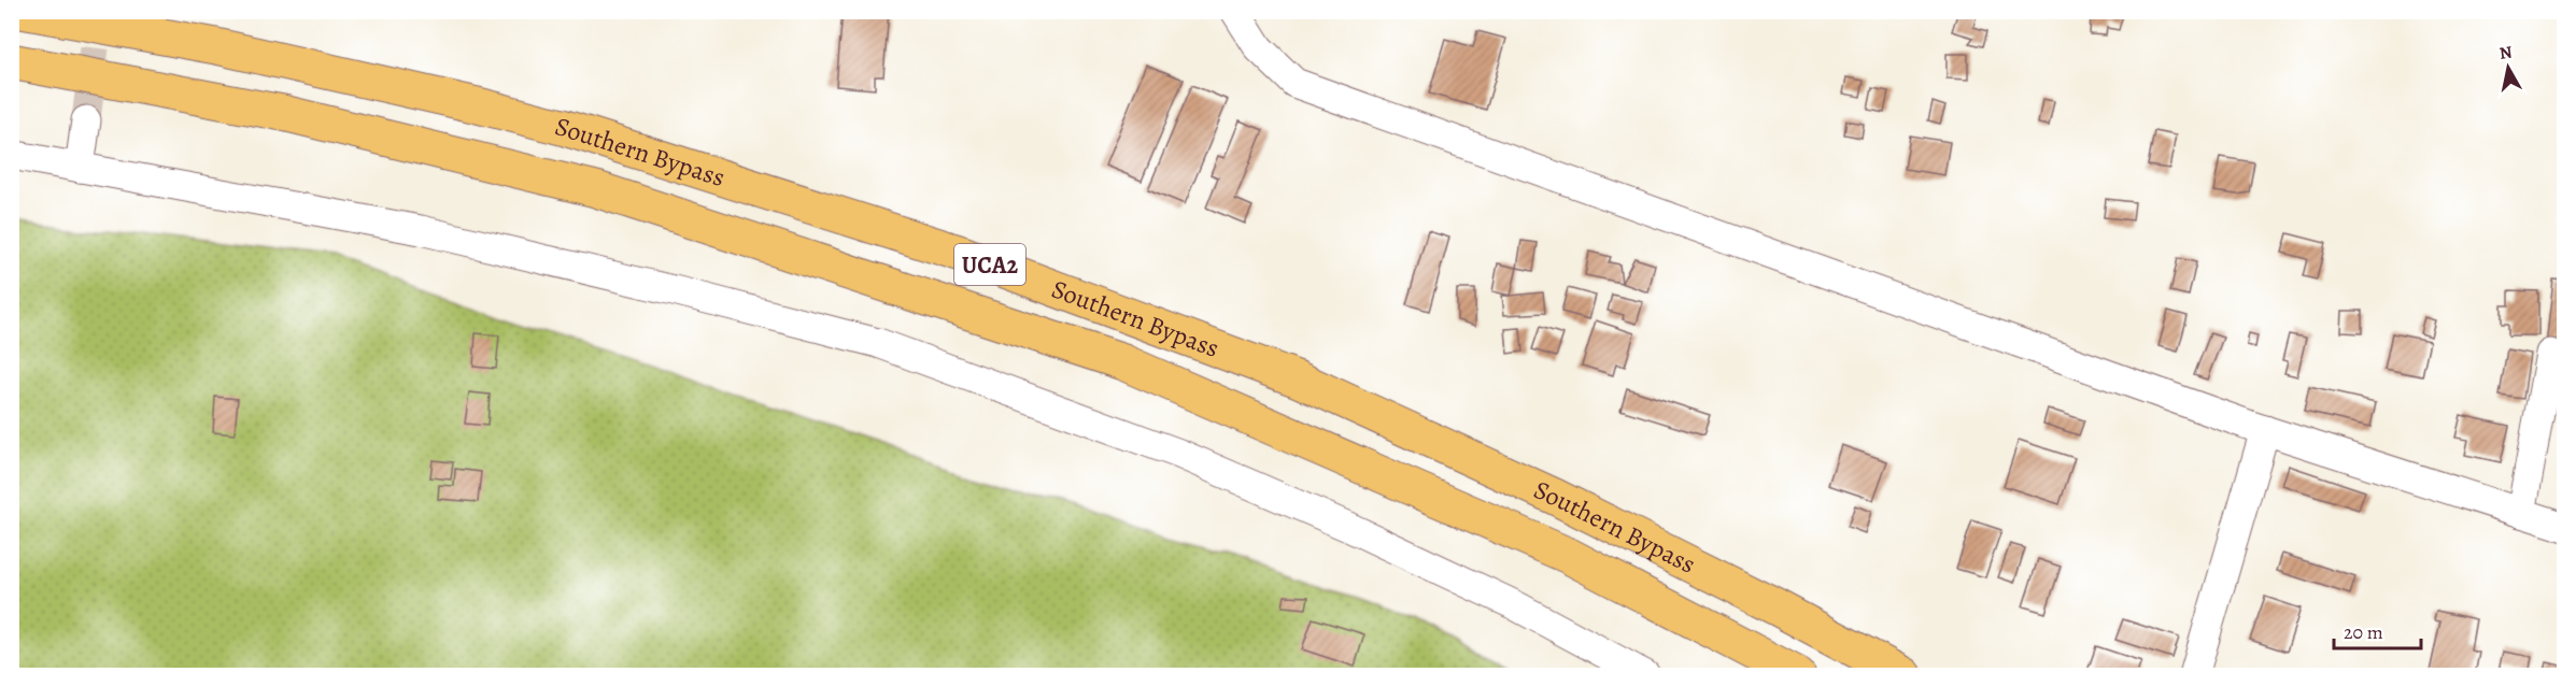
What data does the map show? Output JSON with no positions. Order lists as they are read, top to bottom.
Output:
{
  "streets": {
    "highway": ["Southern Bypass", "UCA2"]
  },
  "scale_bar": "20 m",
  "north": "top"
}
